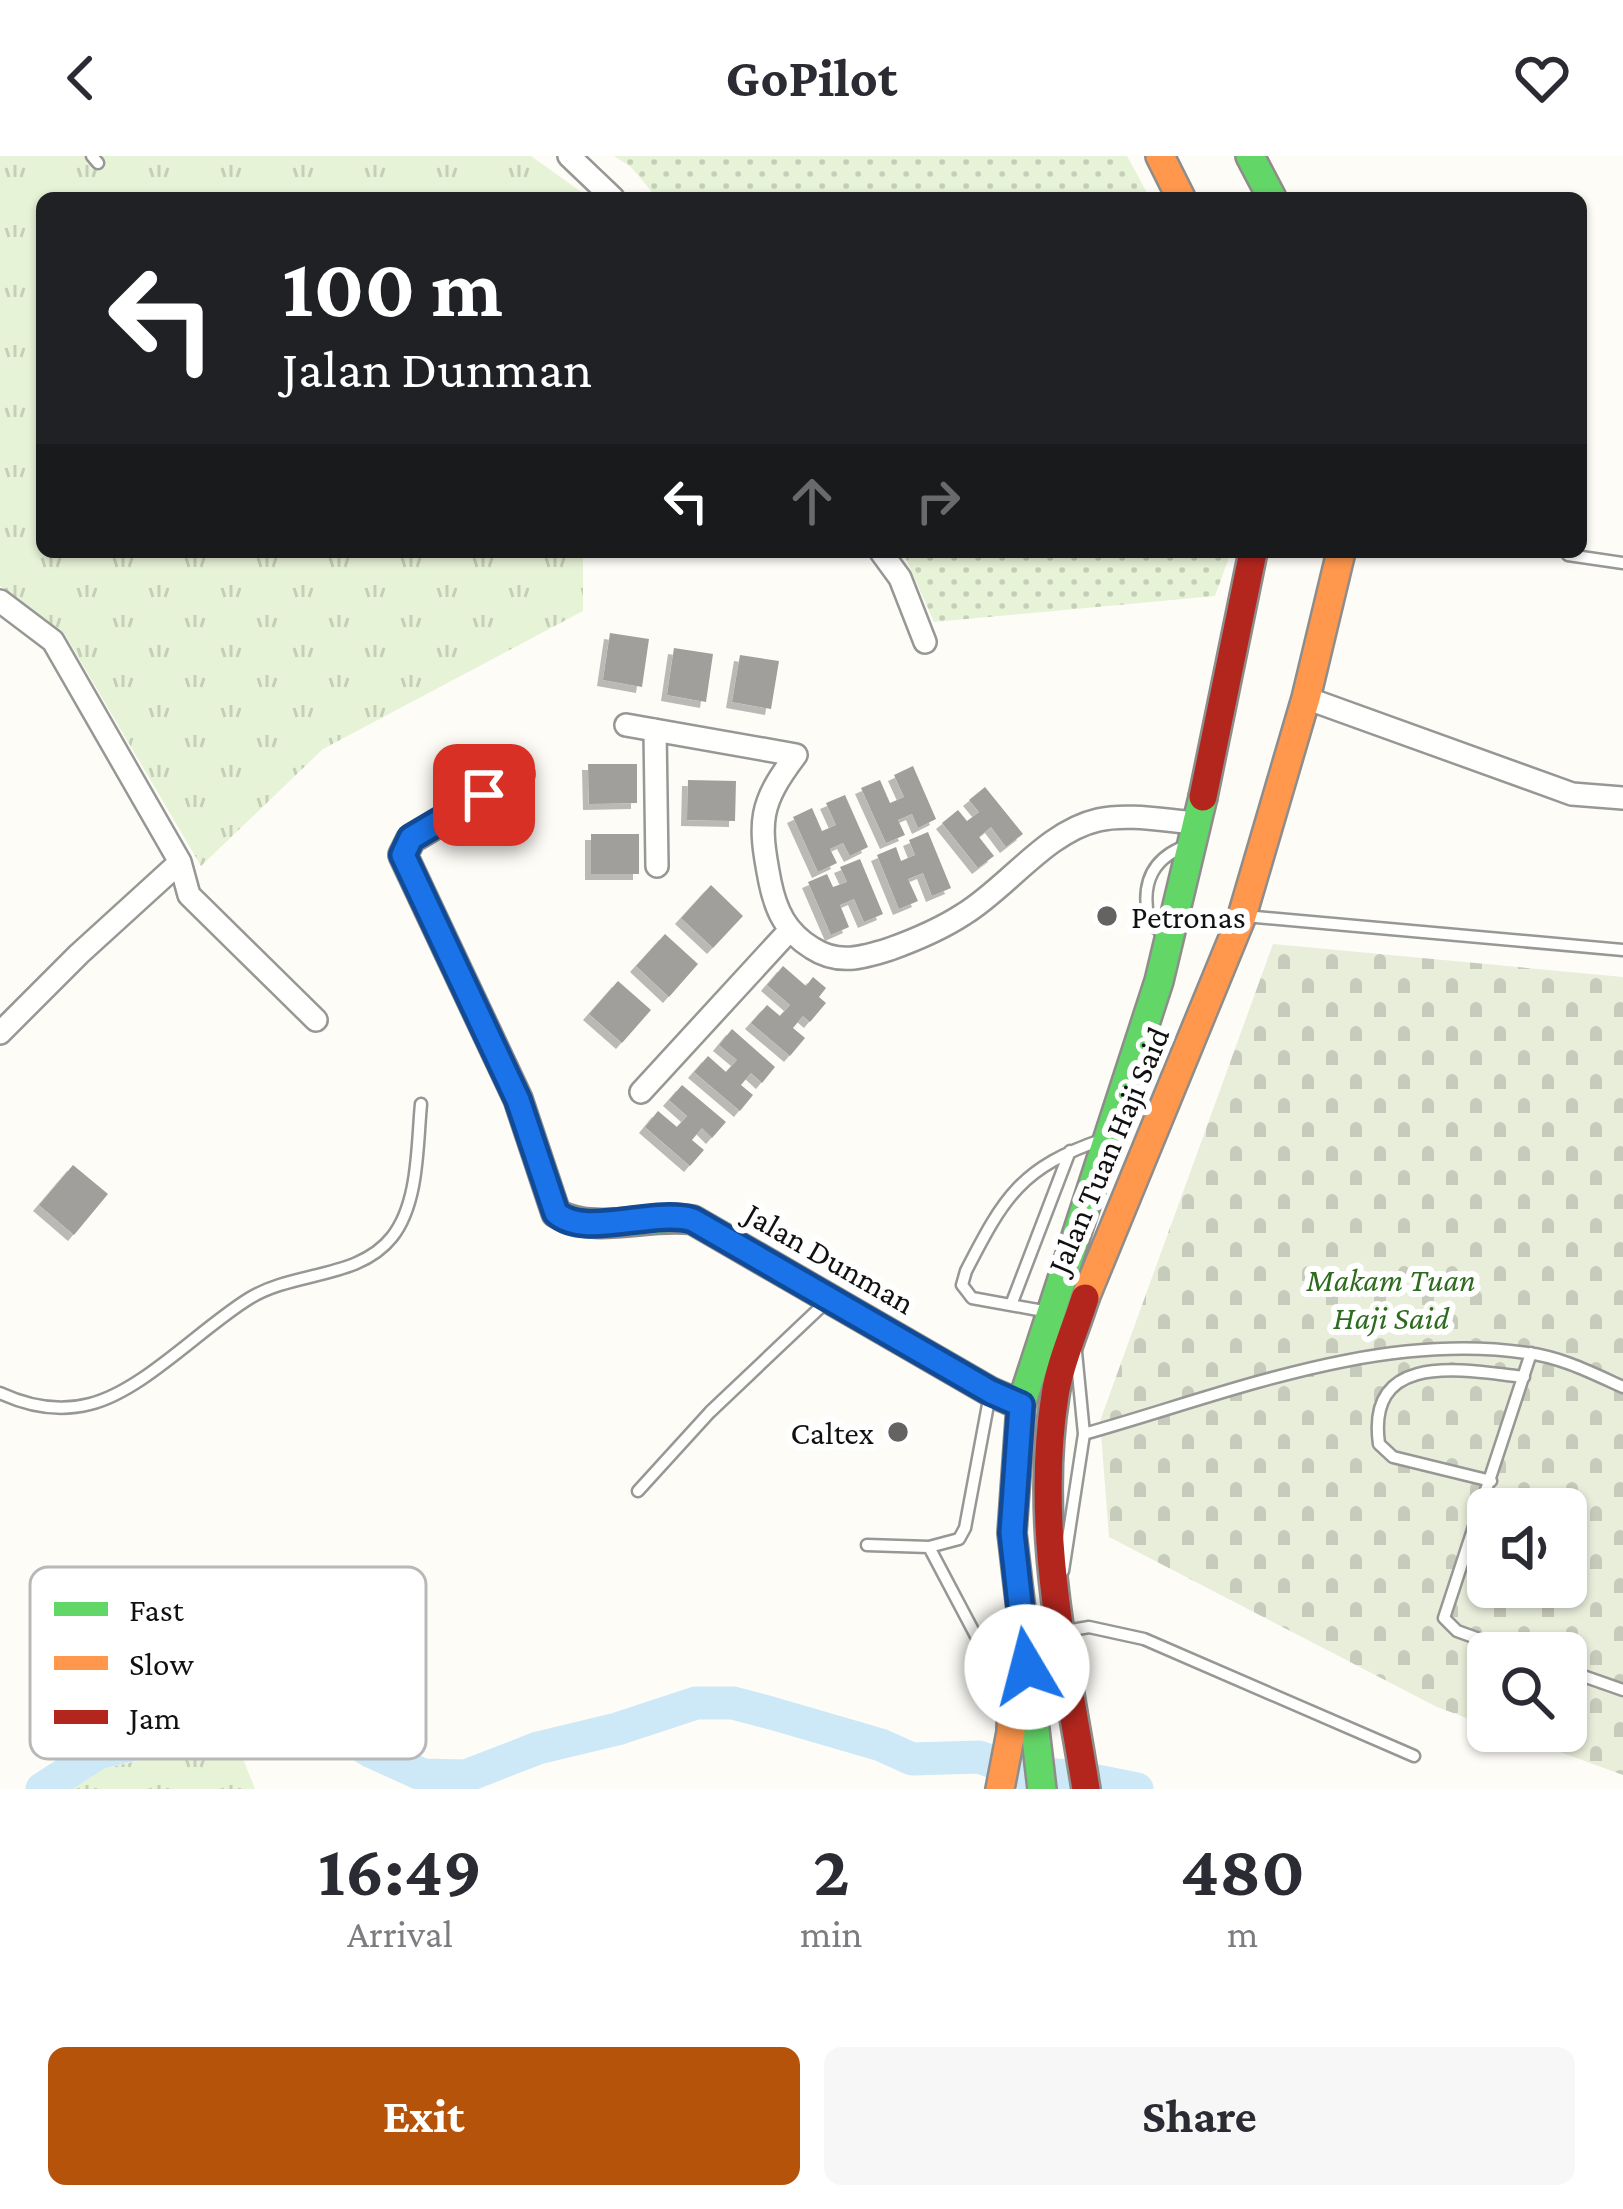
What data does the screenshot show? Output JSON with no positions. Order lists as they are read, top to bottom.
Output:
{
  "streets": {
    "main road": ["Jalan Tuan Haji Said", "Jalan Dunman"]
  },
  "crossings": [
    ["Jalan Tuan Haji Said", "Jalan Dunman"]
  ],
  "parks": ["Makam Tuan Haji Said"],
  "places": ["Petronas", "Caltex"],
  "legend": ["Fast", "Slow", "Jam"],
  "page": {
    "header": "GoPilot",
    "turn": ["100 m", "Jalan Dunman"],
    "eta": [
      "16:49",
      "Arrival",
      "2",
      "min",
      "480",
      "m"
    ],
    "buttons": ["Exit", "Share"]
  }
}
